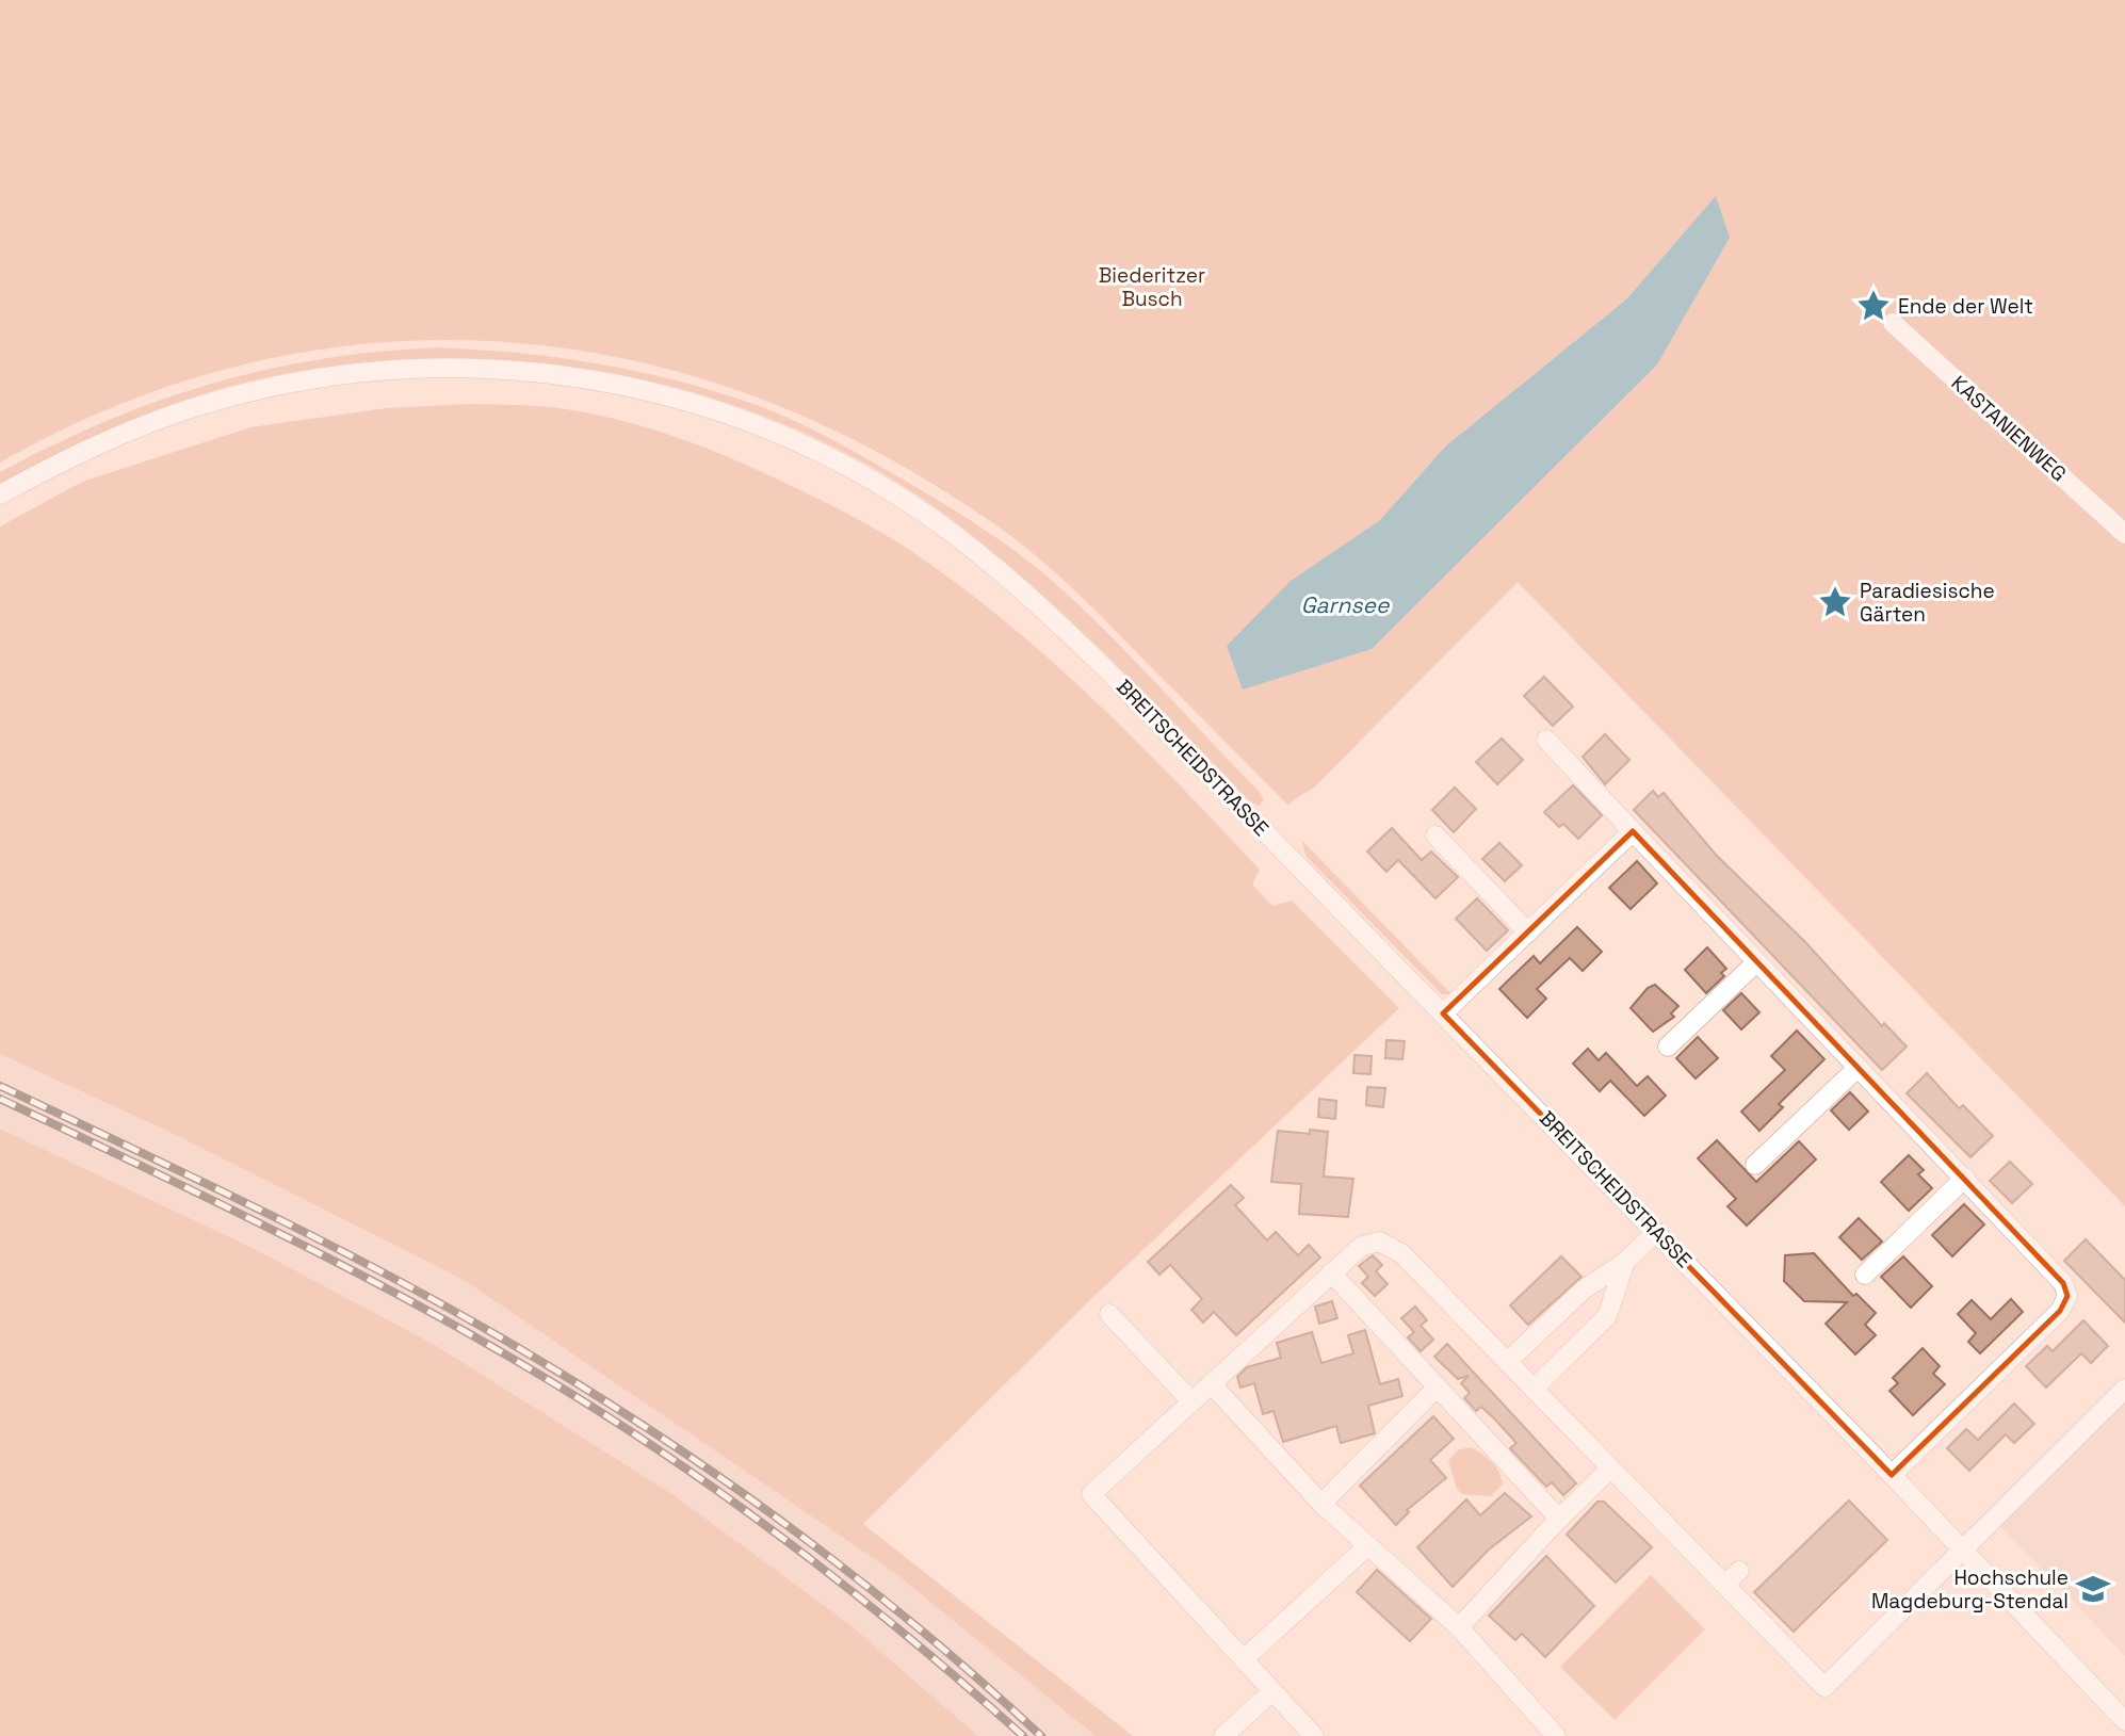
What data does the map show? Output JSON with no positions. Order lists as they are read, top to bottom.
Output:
{
  "streets": {
    "street": ["KASTANIENWEG", "BREITSCHEIDSTRASSE"]
  },
  "water": ["Garnsee"],
  "parks": ["Biederitzer Busch"],
  "places": {
    "place": ["Ende der Welt", "Paradiesische Gärten"],
    "school or university": ["Hochschule Magdeburg-Stendal"]
  }
}
